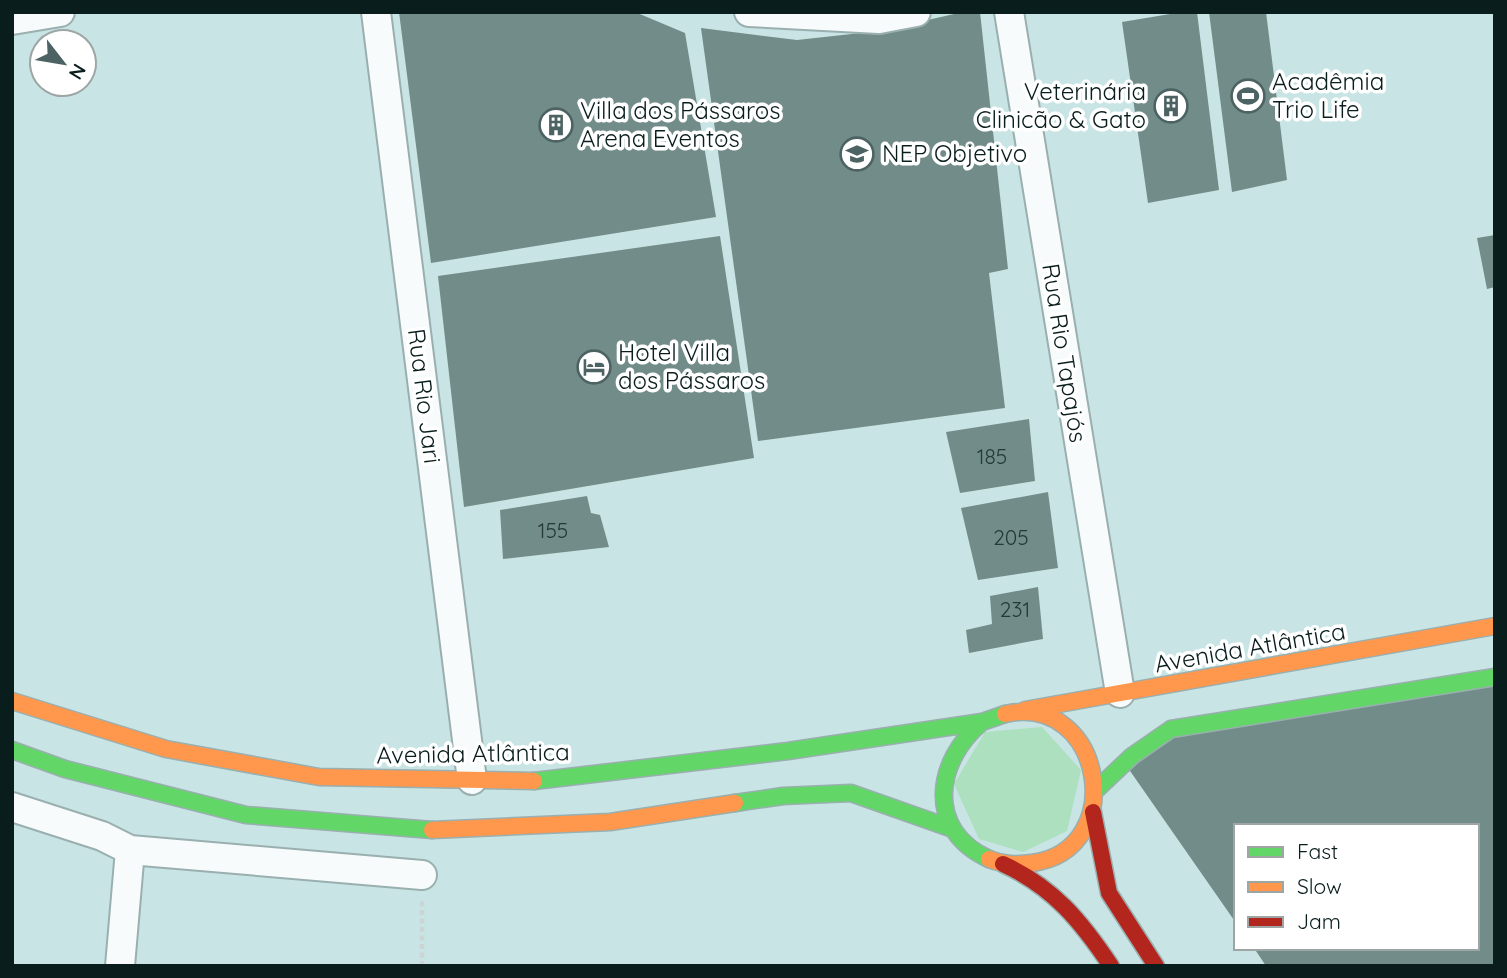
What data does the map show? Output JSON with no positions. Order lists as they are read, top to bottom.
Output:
{
  "streets": {
    "main road": ["Avenida Atlântica"],
    "street": ["Rua Rio Tapajós", "Rua Rio Jari"]
  },
  "crossings": [
    ["Rua Rio Tapajós", "Avenida Atlântica"],
    ["Rua Rio Jari", "Avenida Atlântica"]
  ],
  "places": {
    "sports": ["Acadêmia Trio Life"],
    "building": ["Veterinária Clinicão & Gato", "Villa dos Pássaros Arena Eventos"],
    "school or university": ["NEP Objetivo"],
    "hotel": ["Hotel Villa dos Pássaros"]
  },
  "house_numbers": [
    "185",
    "155",
    "205",
    "231"
  ],
  "legend": ["Fast", "Slow", "Jam"],
  "north": "bottom right"
}
